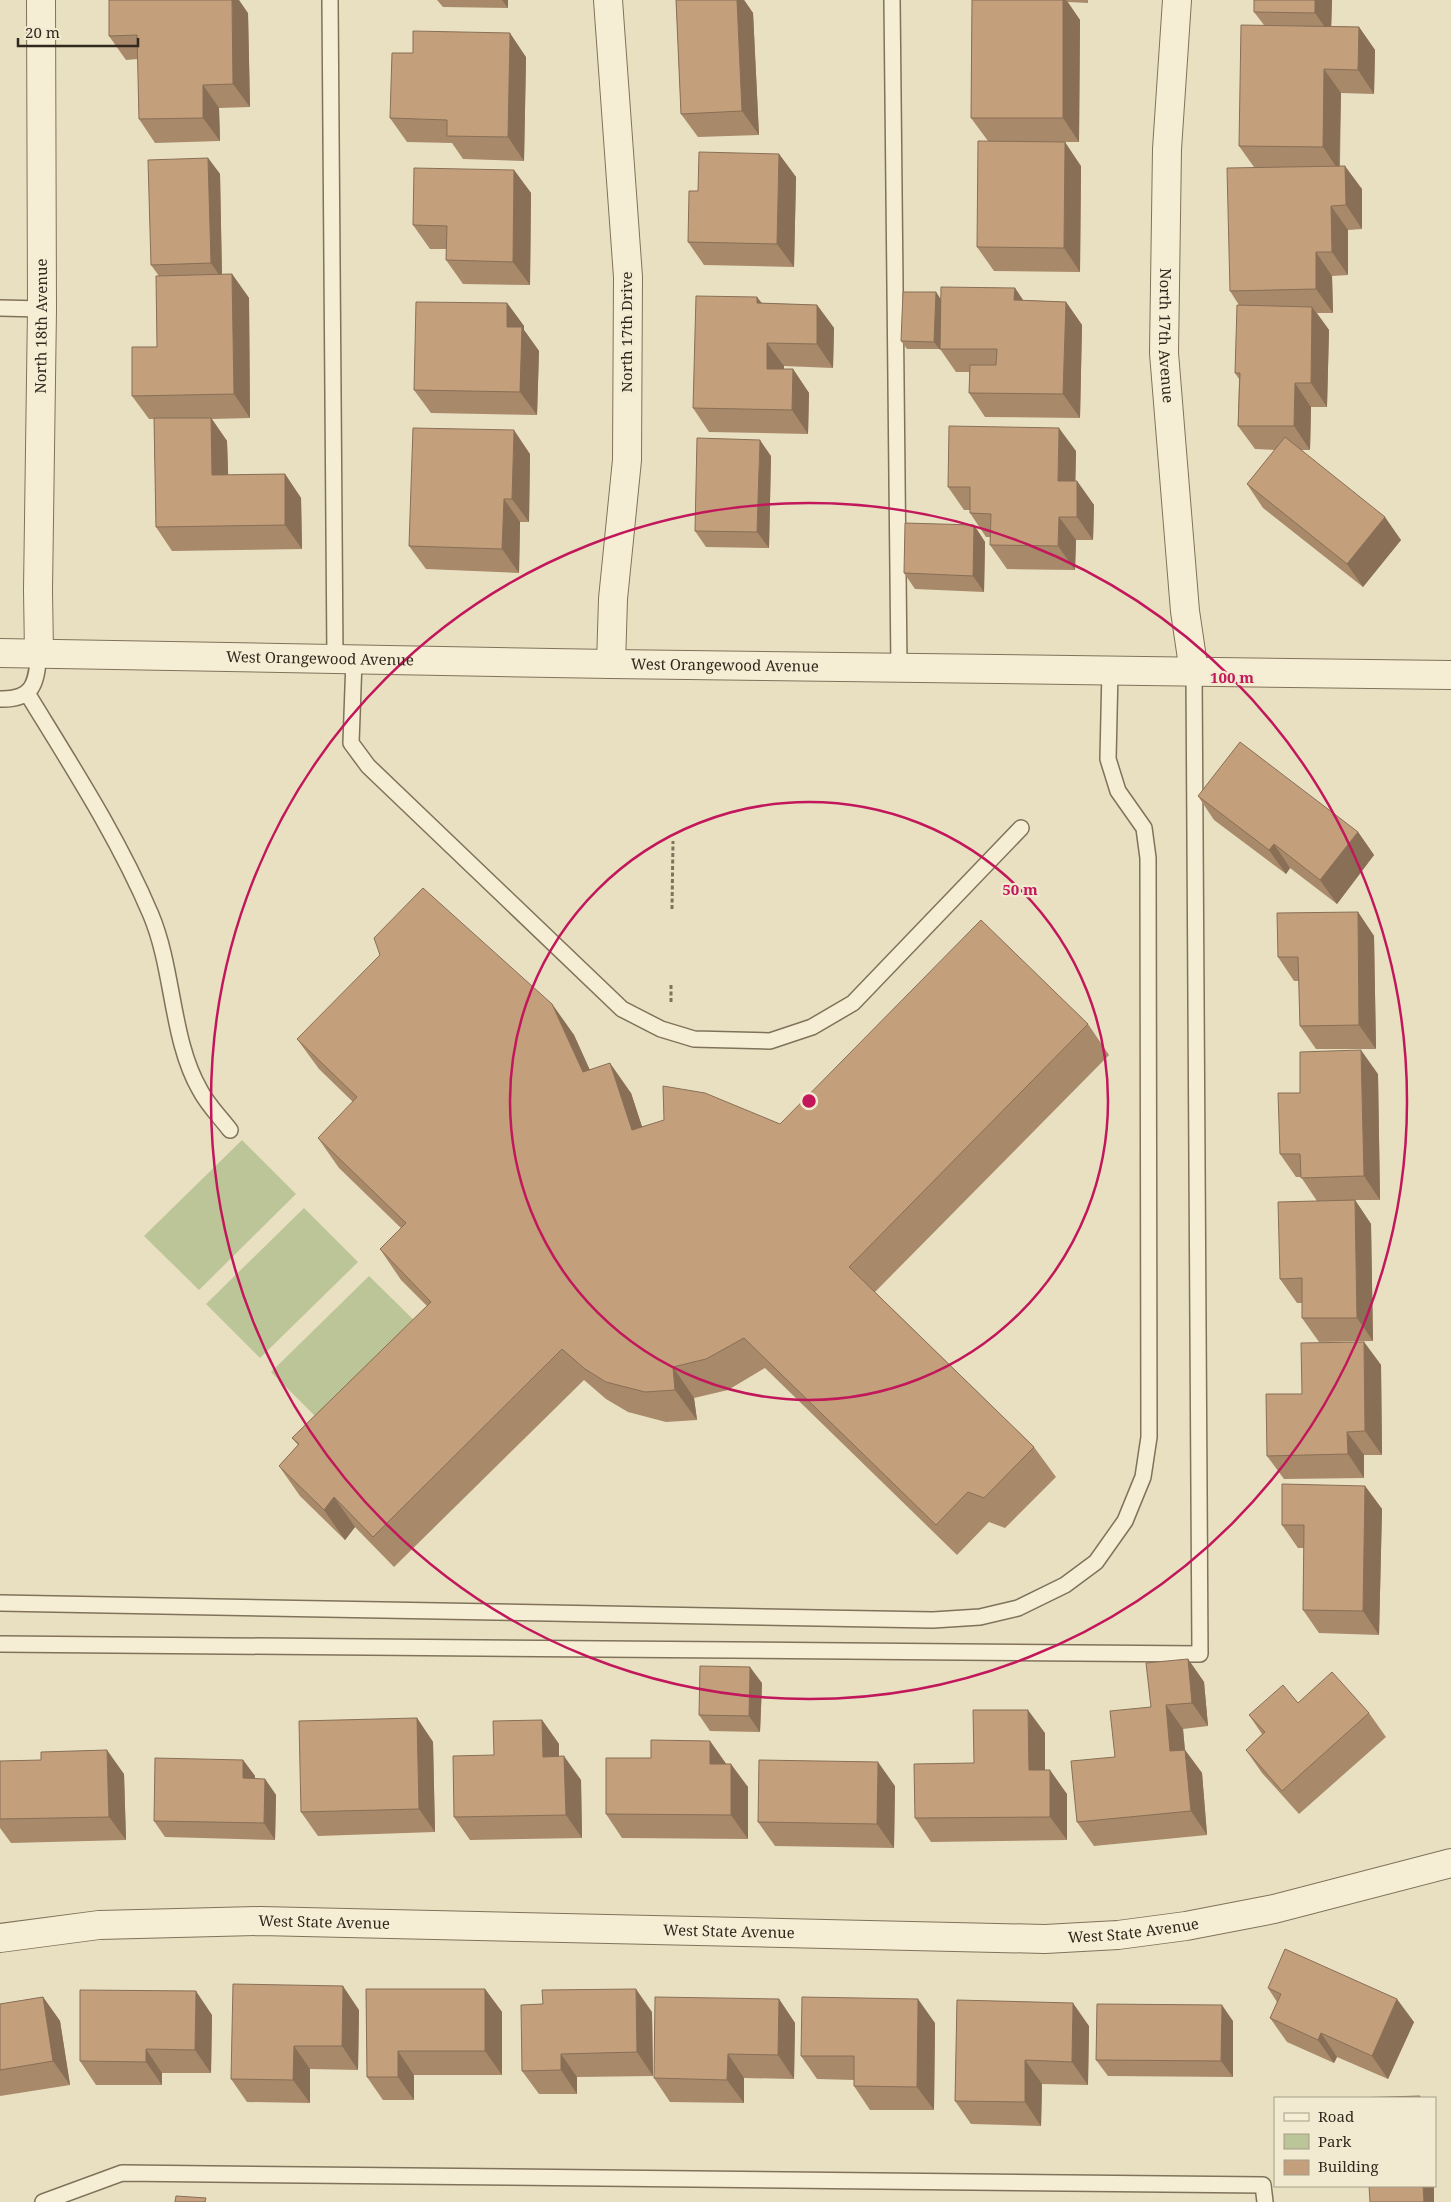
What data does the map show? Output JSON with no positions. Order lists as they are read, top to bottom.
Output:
{
  "streets": {
    "street": [
      "North 18th Avenue",
      "North 17th Drive",
      "North 17th Avenue",
      "West Orangewood Avenue",
      "West State Avenue"
    ]
  },
  "crossings": [
    ["North 18th Avenue", "West Orangewood Avenue"],
    ["North 17th Drive", "West Orangewood Avenue"],
    ["North 17th Avenue", "West Orangewood Avenue"]
  ],
  "legend": ["Road", "Park", "Building"],
  "scale_bar": "20 m",
  "rings": ["100 m", "50 m"]
}
